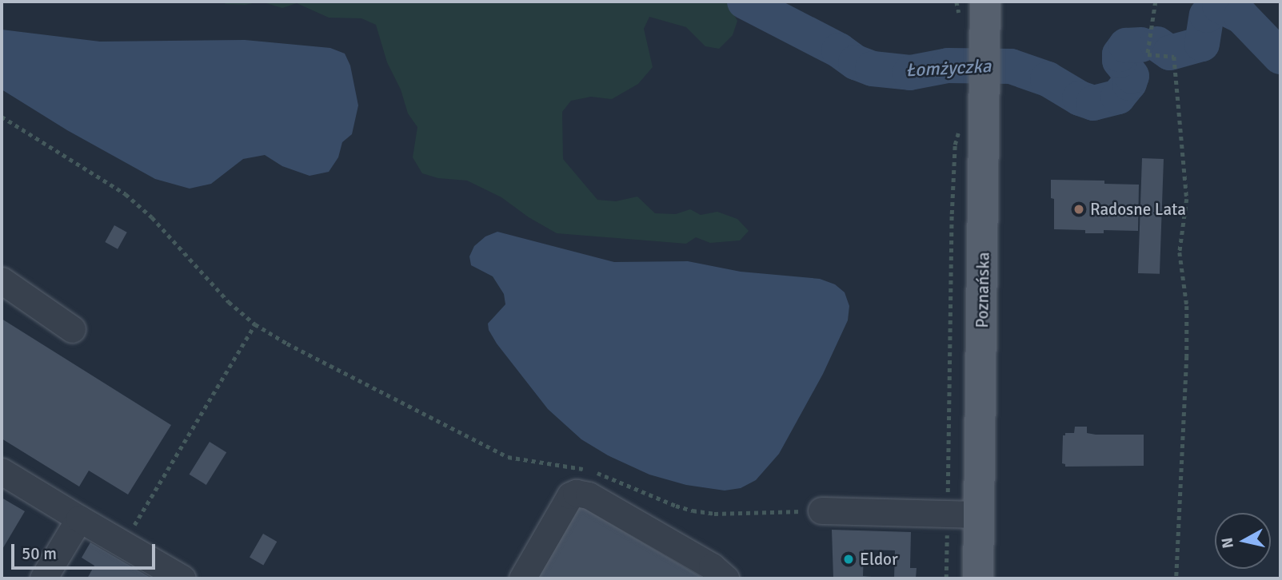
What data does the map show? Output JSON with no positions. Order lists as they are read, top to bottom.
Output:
{
  "streets": {
    "main road": ["Poznańska"]
  },
  "water": ["Łomżyczka"],
  "places": ["Radosne Lata", "Eldor"],
  "scale_bar": "50 m",
  "north": "left"
}
